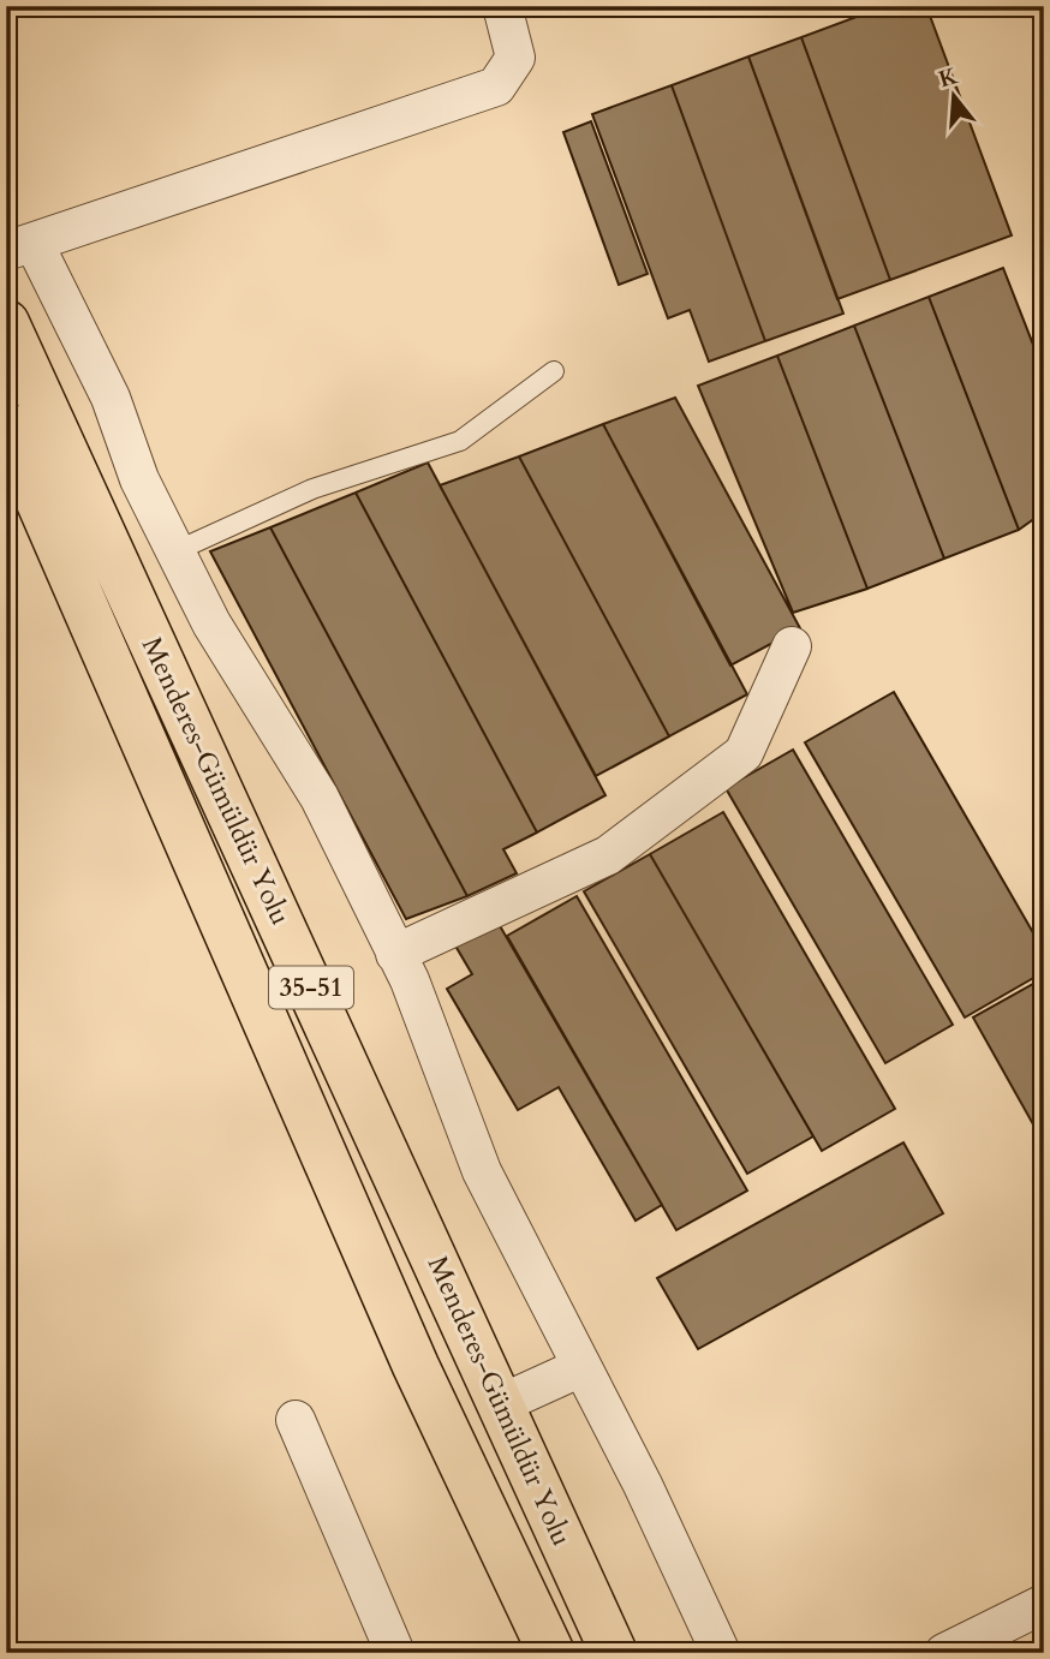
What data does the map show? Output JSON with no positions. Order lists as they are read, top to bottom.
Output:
{
  "streets": {
    "main road": ["Menderes-Gümüldür Yolu", "35-51"]
  },
  "north": "top"
}
